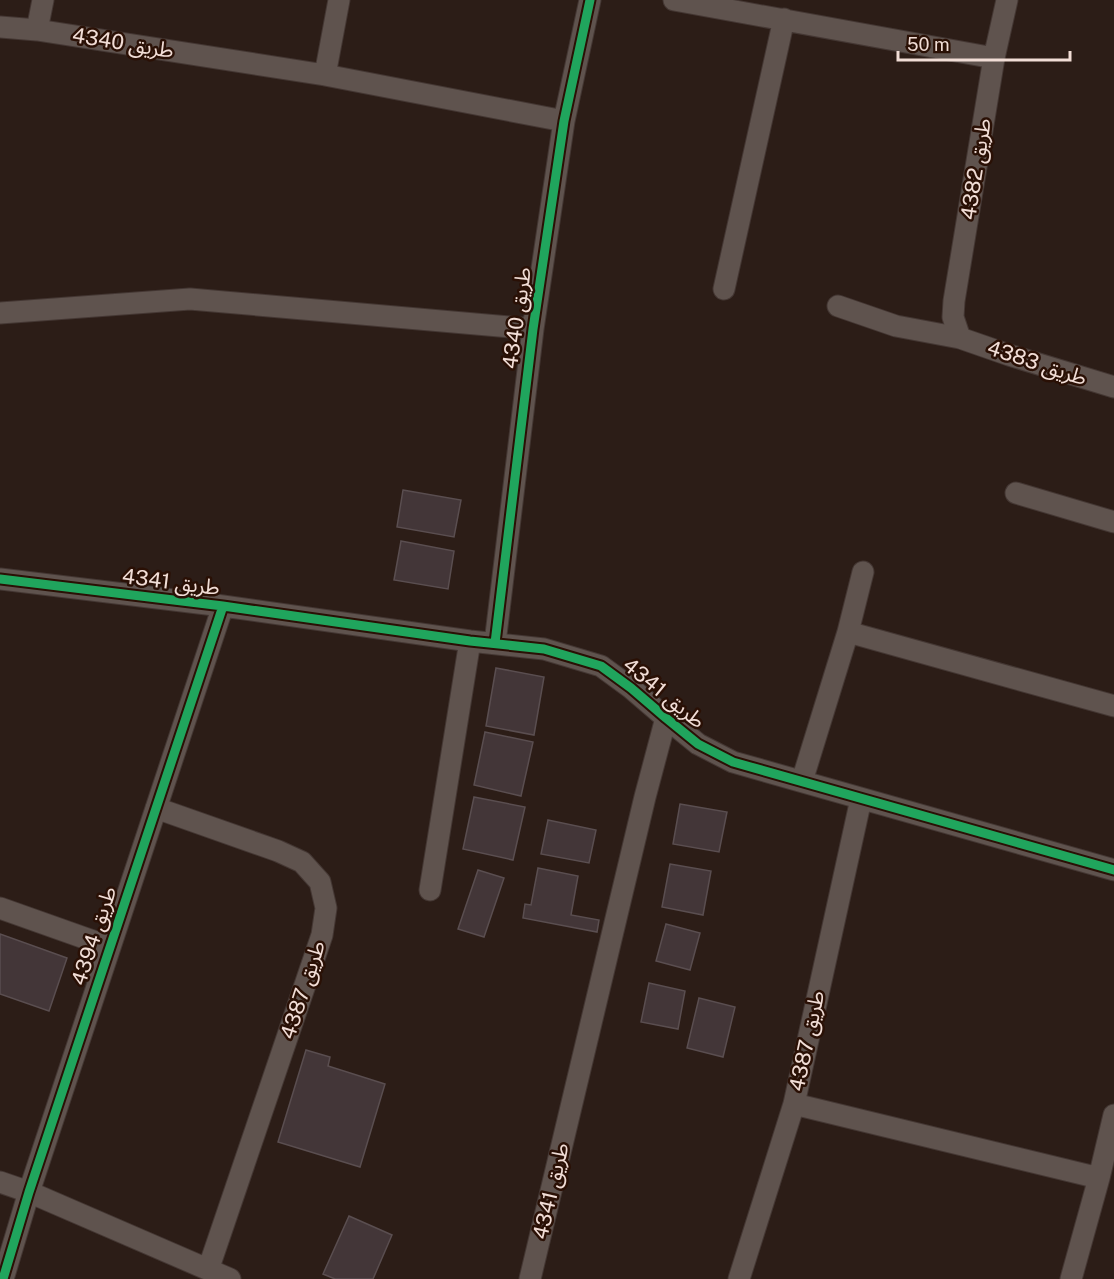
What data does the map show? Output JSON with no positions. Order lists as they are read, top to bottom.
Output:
{
  "streets": {
    "street": [
      "طريق 4340",
      "طريق 4382",
      "طريق 4383",
      "طريق 4341",
      "طريق 4394",
      "طريق 4387"
    ]
  },
  "crossings": [
    ["طريق 4340", "طريق 4341"],
    ["طريق 4382", "طريق 4383"],
    ["طريق 4341", "طريق 4394"],
    ["طريق 4341", "طريق 4387"],
    ["طريق 4394", "طريق 4387"]
  ],
  "scale_bar": "50 m"
}
